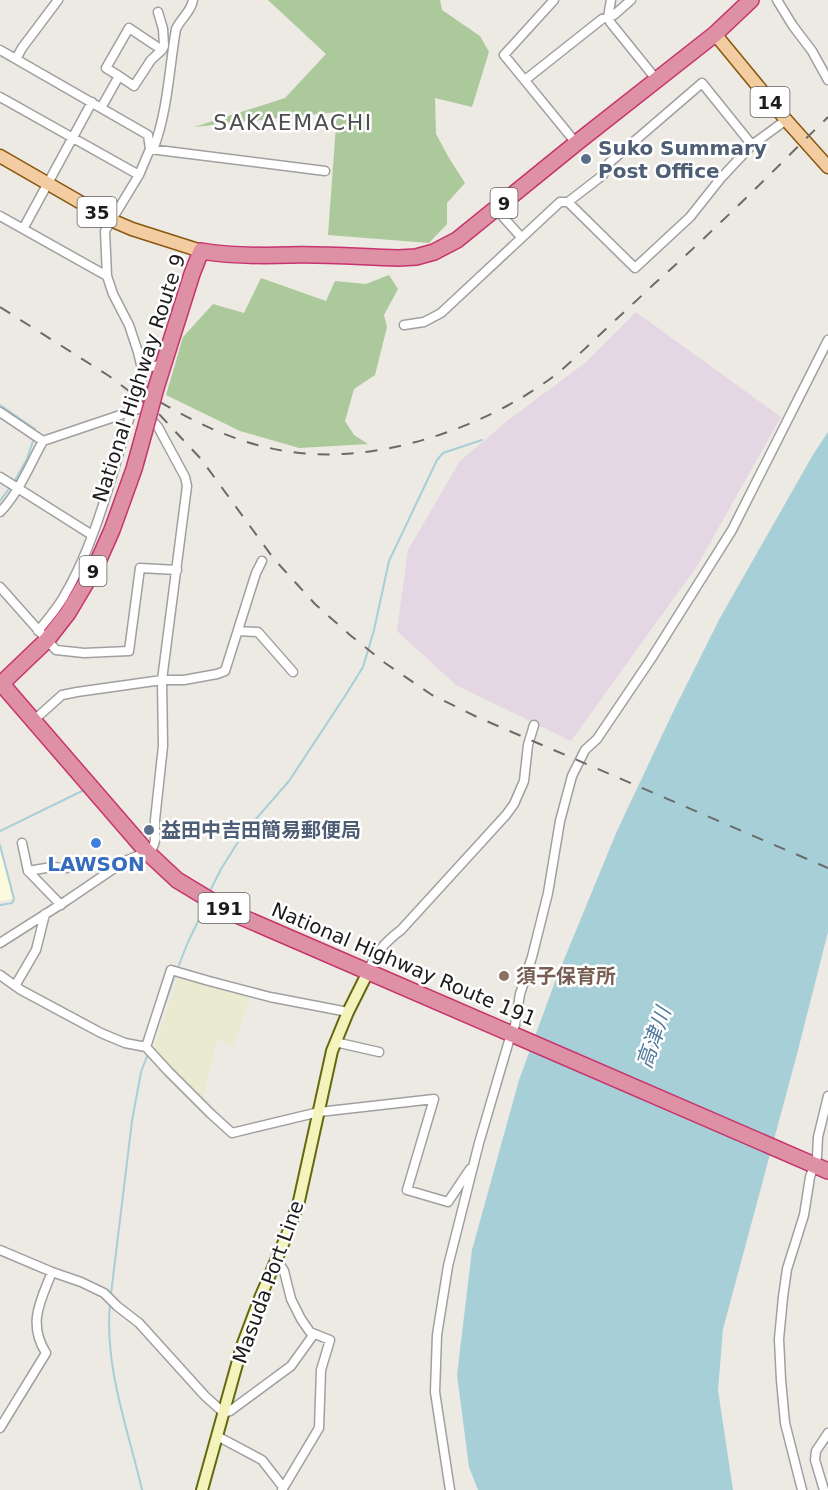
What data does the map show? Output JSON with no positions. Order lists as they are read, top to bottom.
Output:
{
  "streets": {
    "highway": [
      "9",
      "National Highway Route 9",
      "191",
      "National Highway Route 191"
    ],
    "main road": ["14", "35", "Masuda Port Line"]
  },
  "crossings": [
    ["14", "National Highway Route 9"],
    ["35", "National Highway Route 9"],
    ["National Highway Route 9", "National Highway Route 191"],
    ["National Highway Route 191", "Masuda Port Line"]
  ],
  "districts": ["SAKAEMACHI"],
  "water": ["高津川"],
  "places": [
    "Suko Summary Post Office",
    "益田中吉田簡易郵便局",
    "LAWSON",
    "須子保育所"
  ]
}
